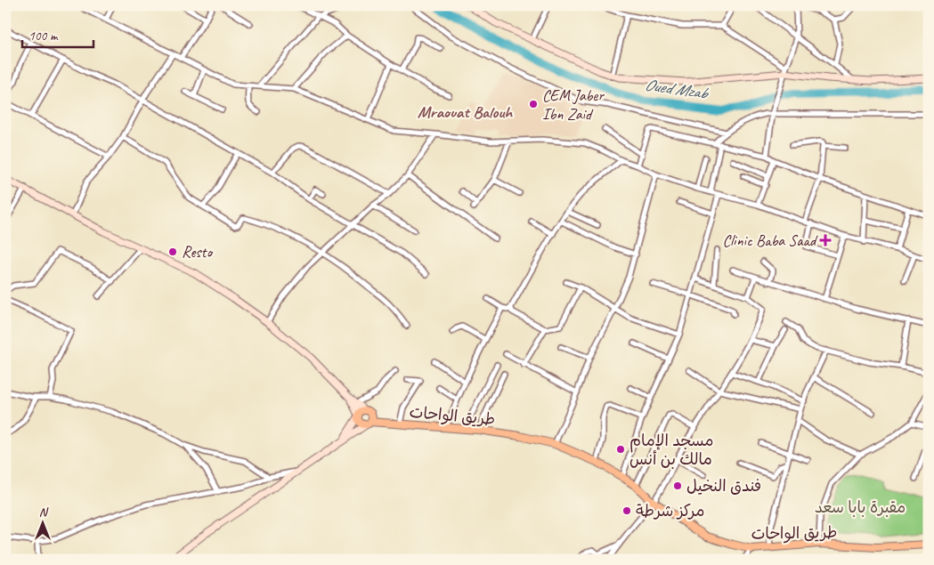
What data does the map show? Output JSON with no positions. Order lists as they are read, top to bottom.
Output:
{
  "streets": {
    "main road": ["طريق الواحات"]
  },
  "districts": ["Mraouat Balouh"],
  "water": ["Oued Mzab"],
  "parks": ["مقبرة بابا سعد"],
  "places": {
    "other": [
      "CEM Jaber Ibn Zaid",
      "Resto",
      "مسجد الإمام مالك بن أنس",
      "فندق النخيل",
      "مركز شرطة"
    ],
    "health": ["Clinic Baba Saad"]
  },
  "scale_bar": "100 m",
  "north": "top"
}
